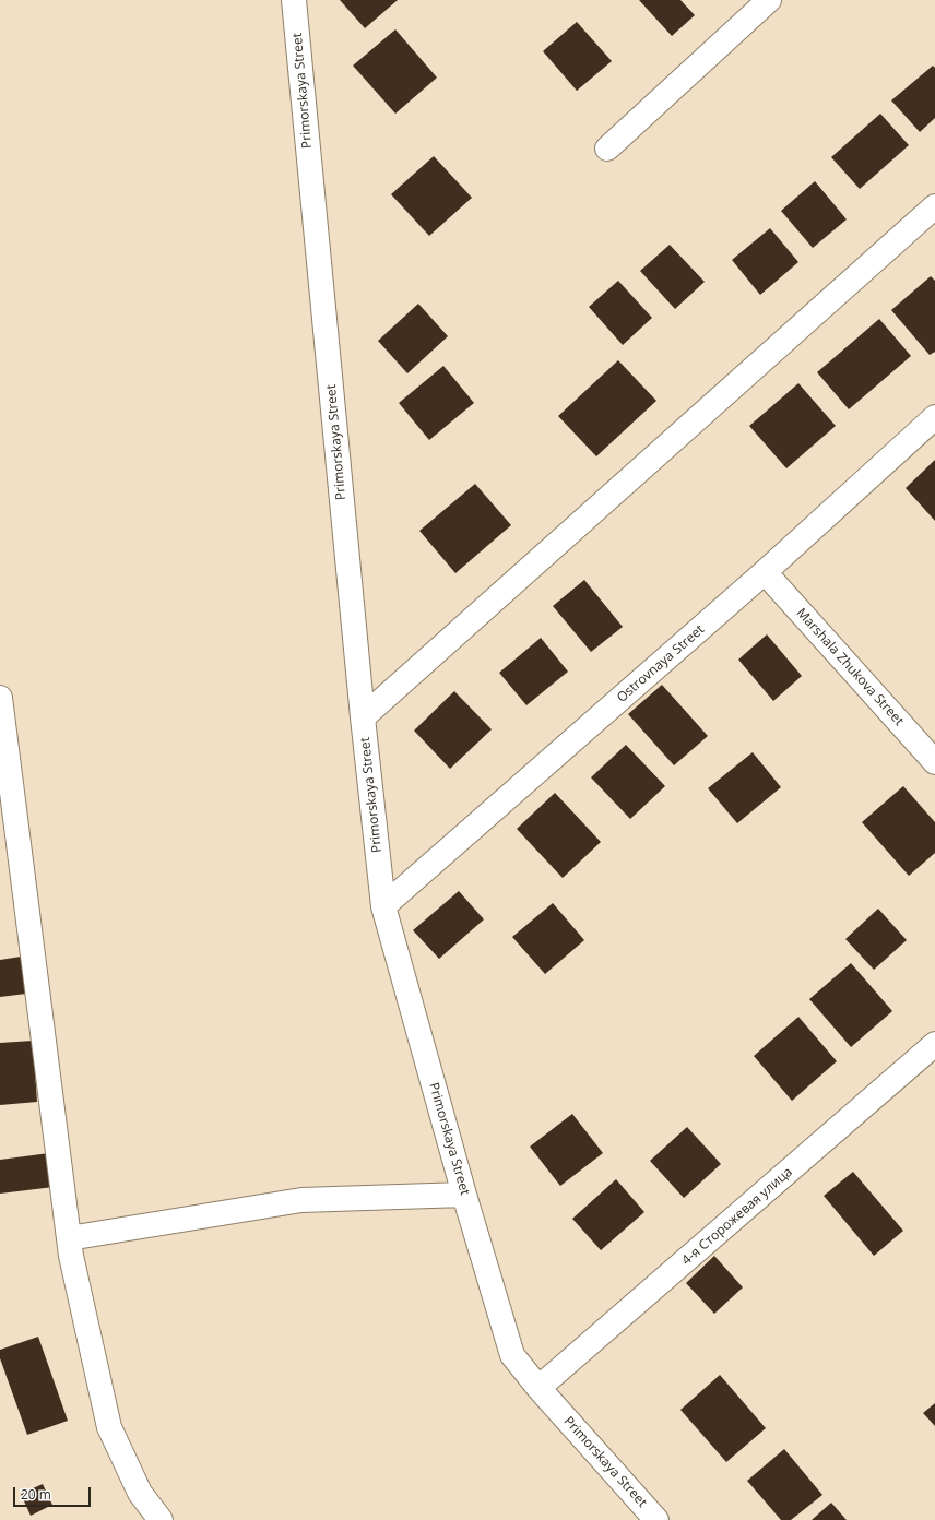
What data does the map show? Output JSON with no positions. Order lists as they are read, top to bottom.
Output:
{
  "streets": {
    "street": [
      "Primorskaya Street",
      "Ostrovnaya Street",
      "Marshala Zhukova Street",
      "4-я Сторожевая улица"
    ]
  },
  "crossings": [
    ["Primorskaya Street", "Ostrovnaya Street"],
    ["Primorskaya Street", "4-я Сторожевая улица"],
    ["Ostrovnaya Street", "Marshala Zhukova Street"]
  ],
  "scale_bar": "20 m"
}
